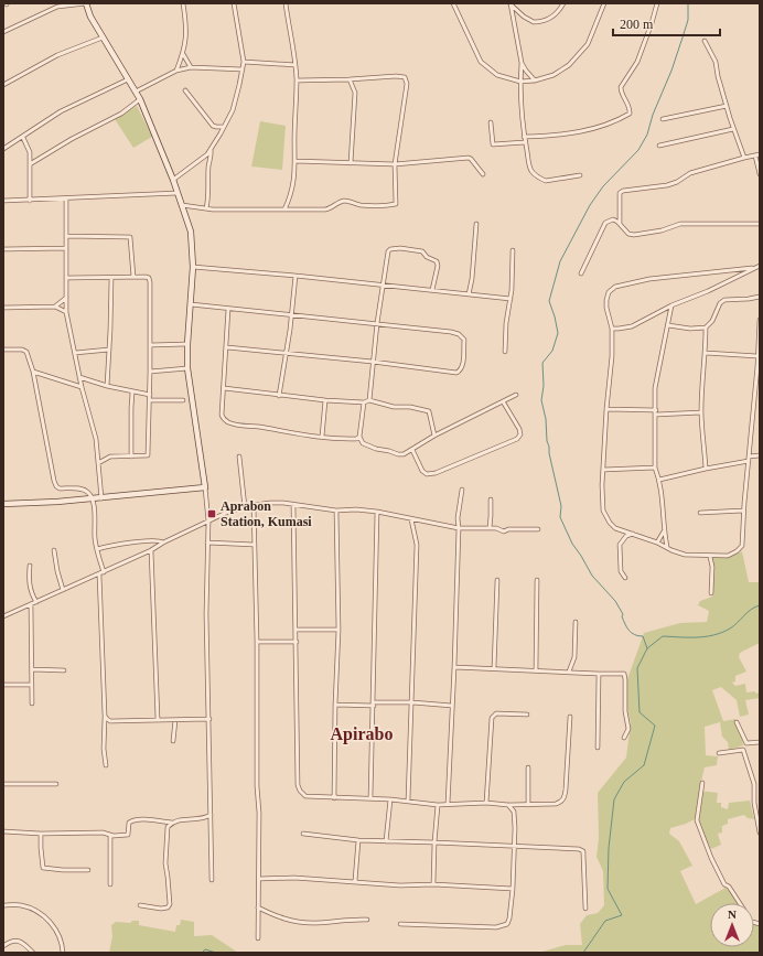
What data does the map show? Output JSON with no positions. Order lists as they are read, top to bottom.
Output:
{
  "districts": ["Apirabo"],
  "places": {
    "transit": ["Aprabon Station, Kumasi"]
  },
  "scale_bar": "200 m",
  "north": "top"
}
